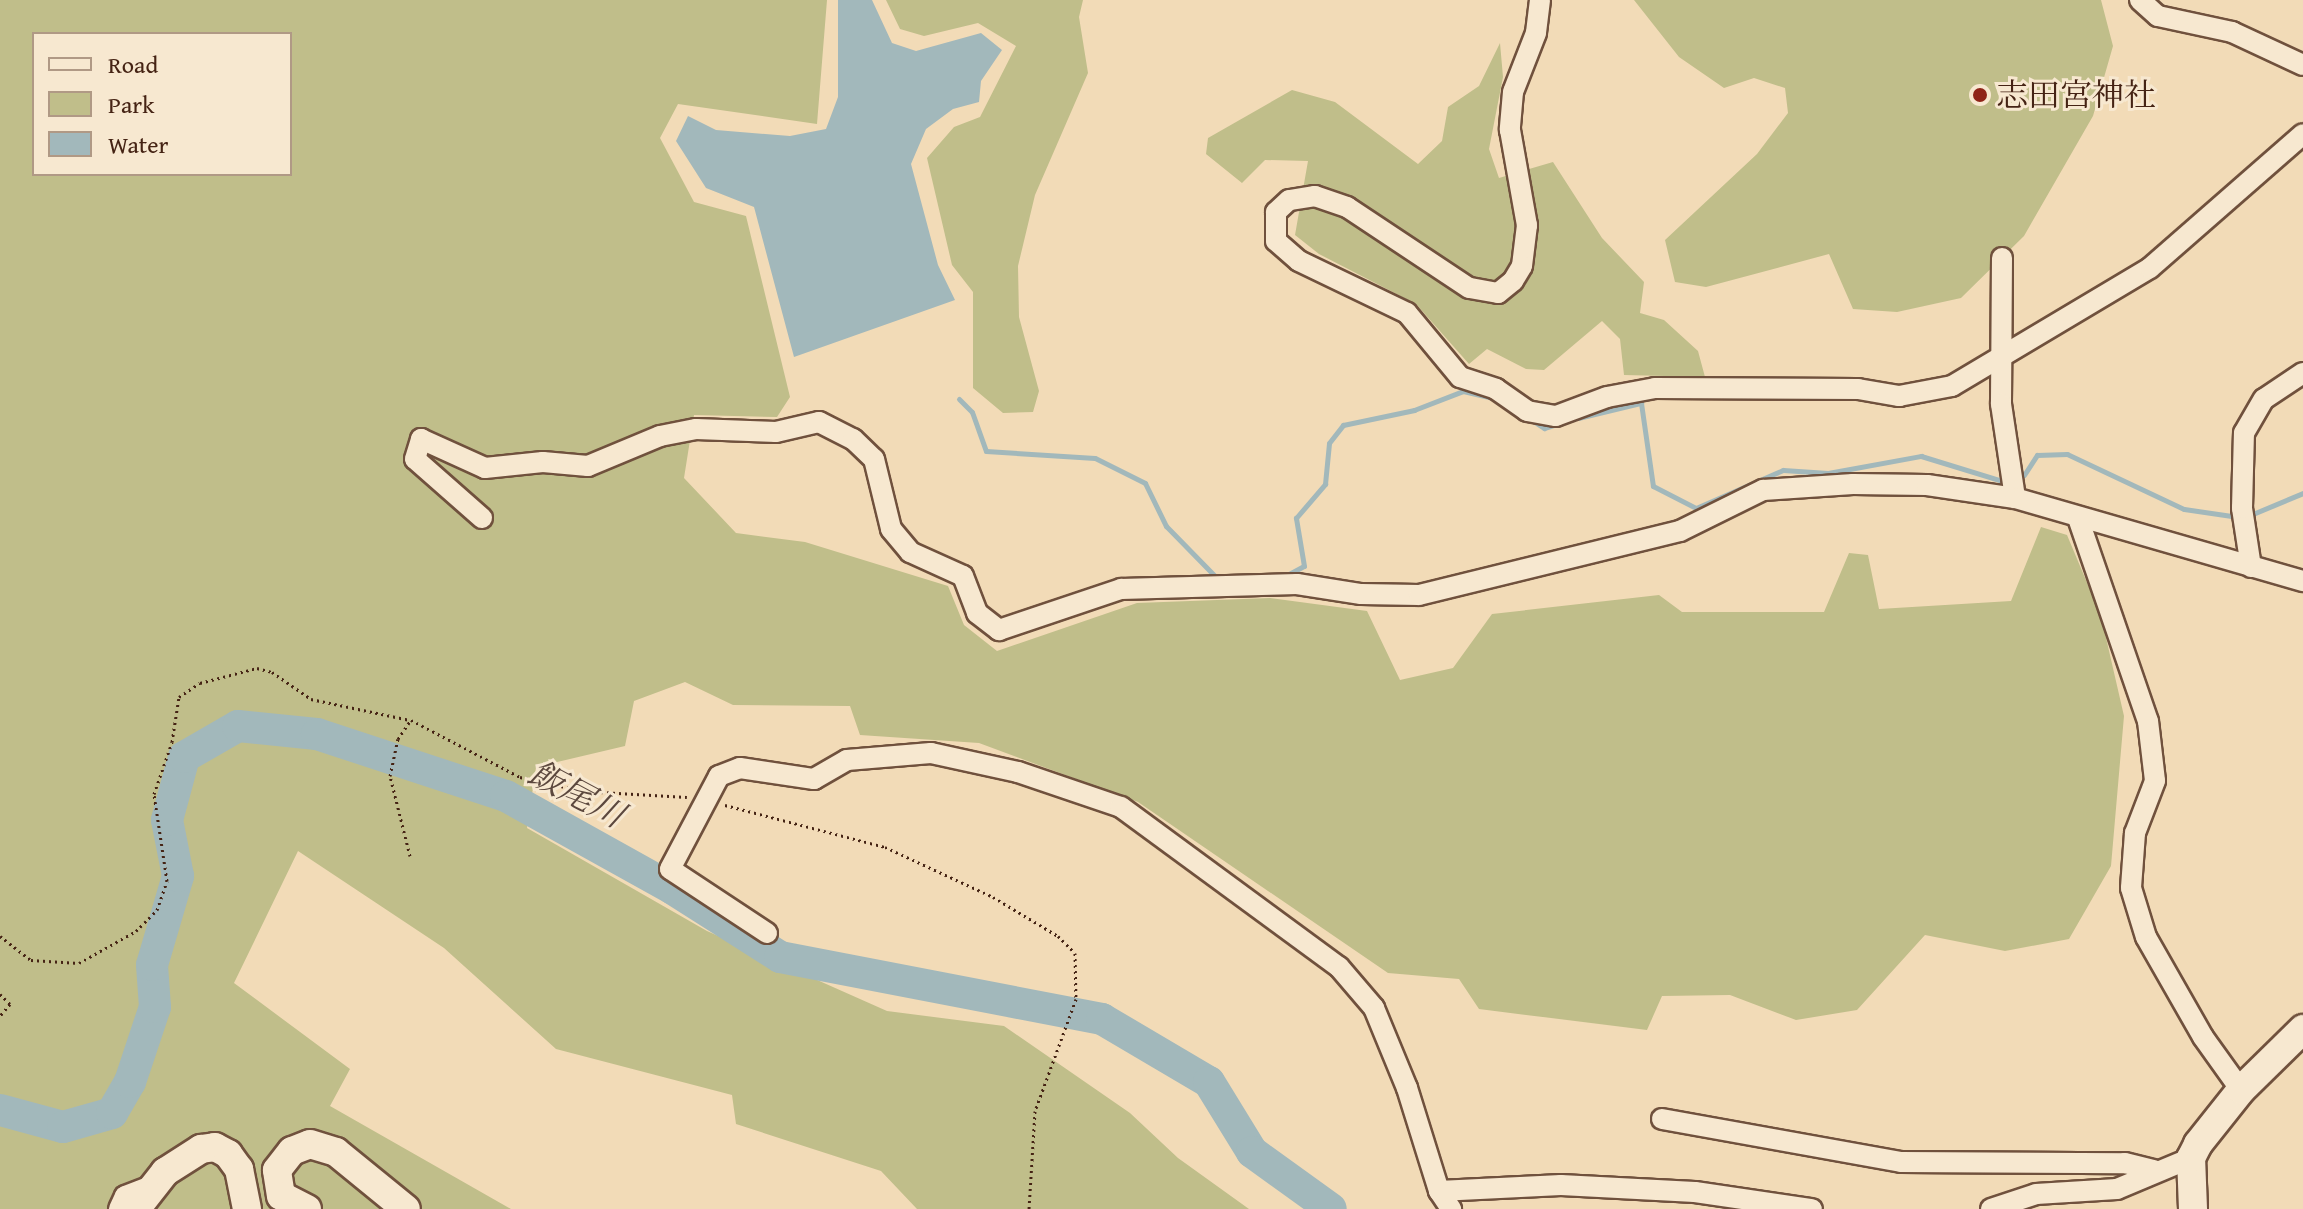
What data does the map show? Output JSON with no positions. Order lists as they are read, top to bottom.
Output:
{
  "water": ["飯尾川"],
  "places": ["志田宮神社"],
  "legend": ["Road", "Park", "Water"]
}
